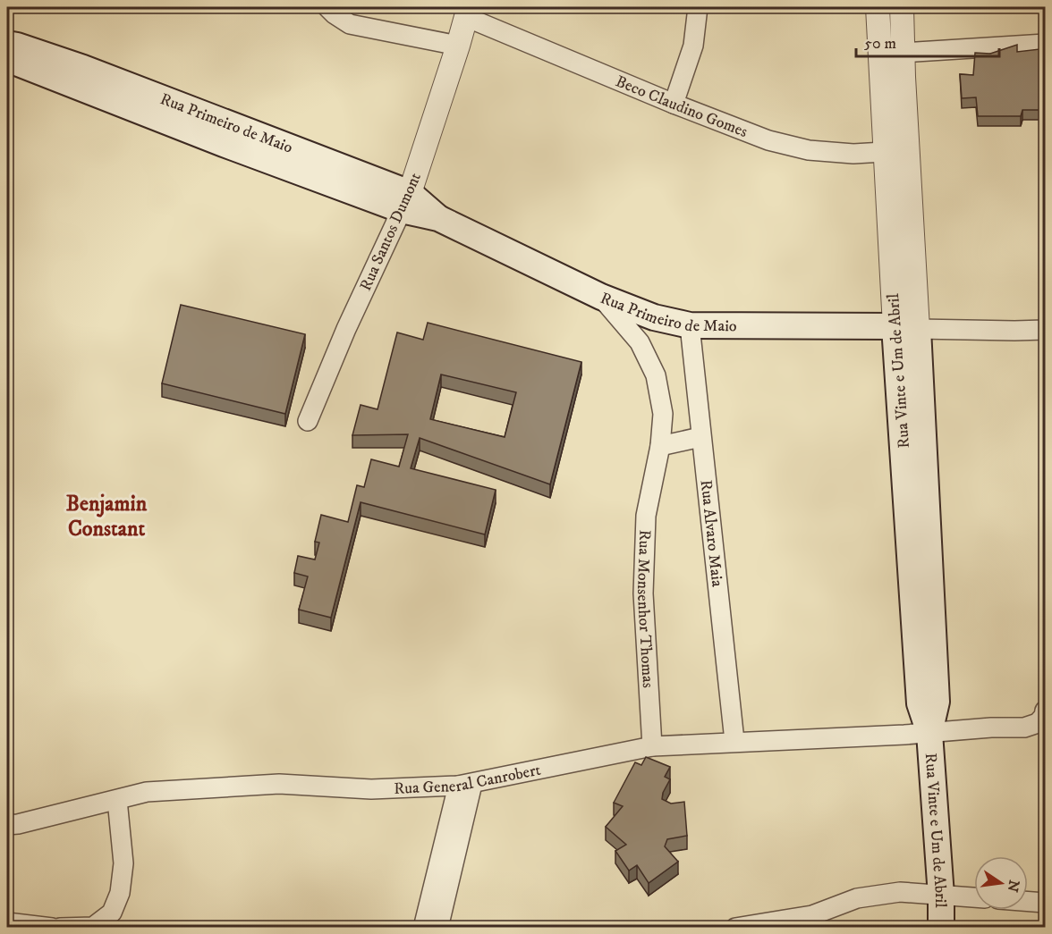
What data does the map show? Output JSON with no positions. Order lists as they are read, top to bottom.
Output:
{
  "streets": {
    "main road": ["Rua Primeiro de Maio", "Rua Vinte e Um de Abril"],
    "street": [
      "Beco Claudino Gomes",
      "Rua Santos Dumont",
      "Rua Alvaro Maia",
      "Rua Monsenhor Thomas",
      "Rua General Canrobert"
    ]
  },
  "crossings": [
    ["Beco Claudino Gomes", "Rua Santos Dumont"],
    ["Beco Claudino Gomes", "Rua Vinte e Um de Abril"],
    ["Rua Primeiro de Maio", "Rua Santos Dumont"],
    ["Rua Primeiro de Maio", "Rua Vinte e Um de Abril"],
    ["Rua Primeiro de Maio", "Rua Alvaro Maia"],
    ["Rua Primeiro de Maio", "Rua Monsenhor Thomas"],
    ["Rua Vinte e Um de Abril", "Rua General Canrobert"],
    ["Rua Alvaro Maia", "Rua General Canrobert"],
    ["Rua Monsenhor Thomas", "Rua General Canrobert"]
  ],
  "districts": ["Benjamin Constant"],
  "scale_bar": "50 m",
  "north": "right"
}
